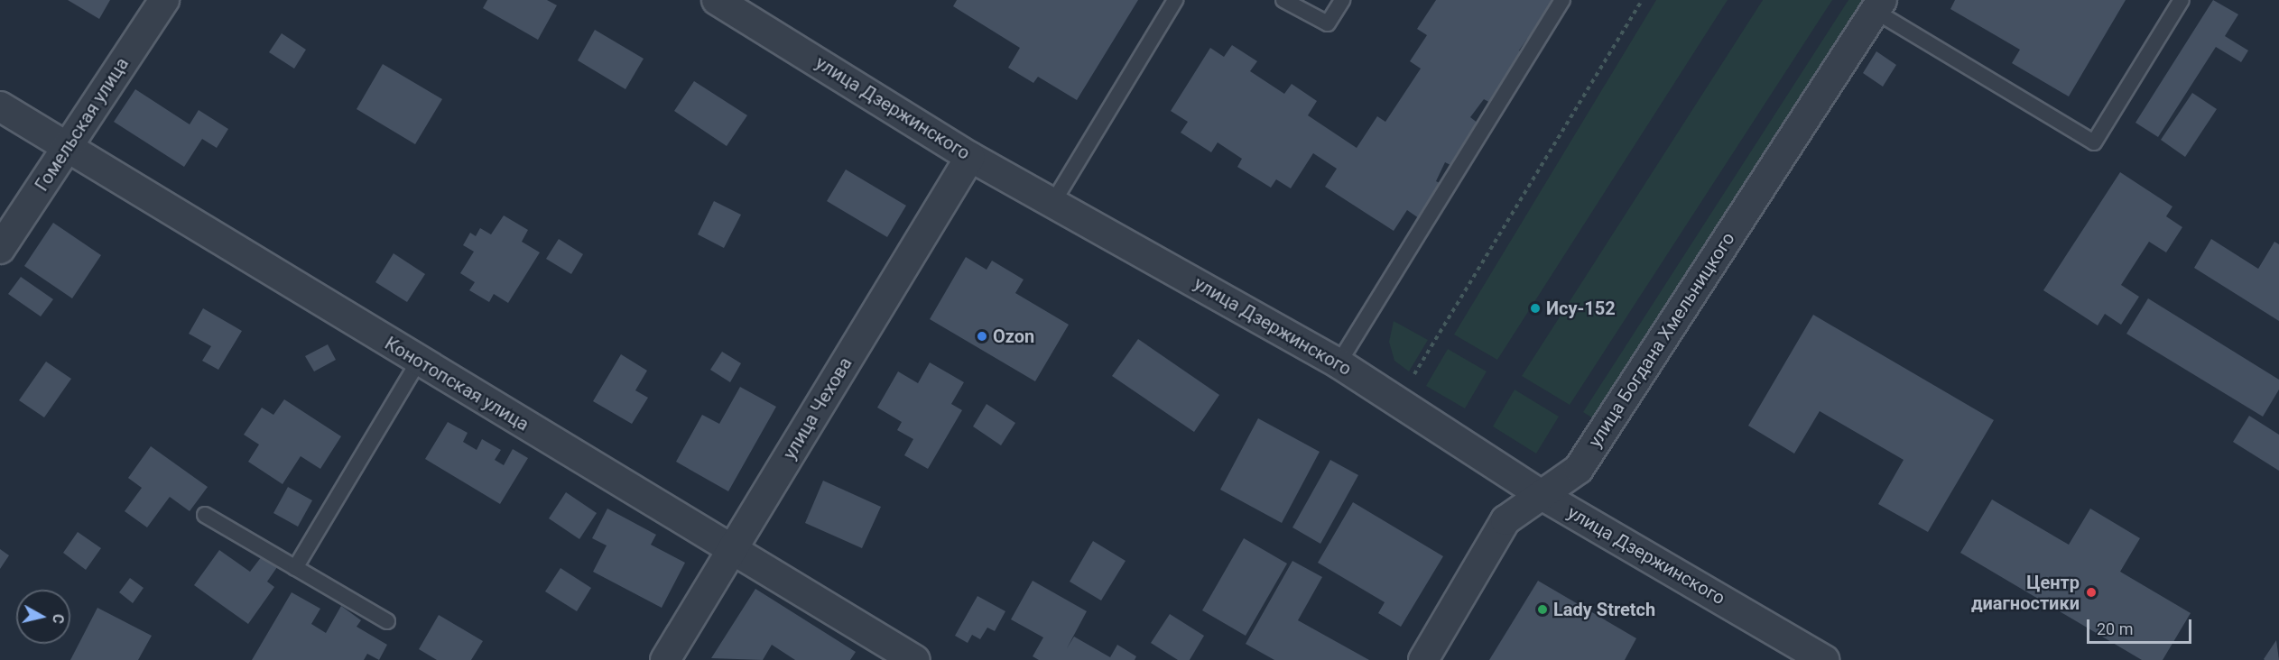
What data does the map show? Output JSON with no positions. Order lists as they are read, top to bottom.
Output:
{
  "streets": {
    "street": [
      "улица Дзержинского",
      "Гомельская улица",
      "улица Богдана Хмельницкого",
      "Конотопская улица",
      "улица Чехова"
    ]
  },
  "crossings": [
    ["улица Дзержинского", "улица Богдана Хмельницкого"],
    ["улица Дзержинского", "улица Чехова"],
    ["Гомельская улица", "Конотопская улица"],
    ["Конотопская улица", "улица Чехова"]
  ],
  "places": [
    "Ису-152",
    "Ozon",
    "Центр диагностики",
    "Lady Stretch"
  ],
  "scale_bar": "20 m",
  "north": "right"
}
